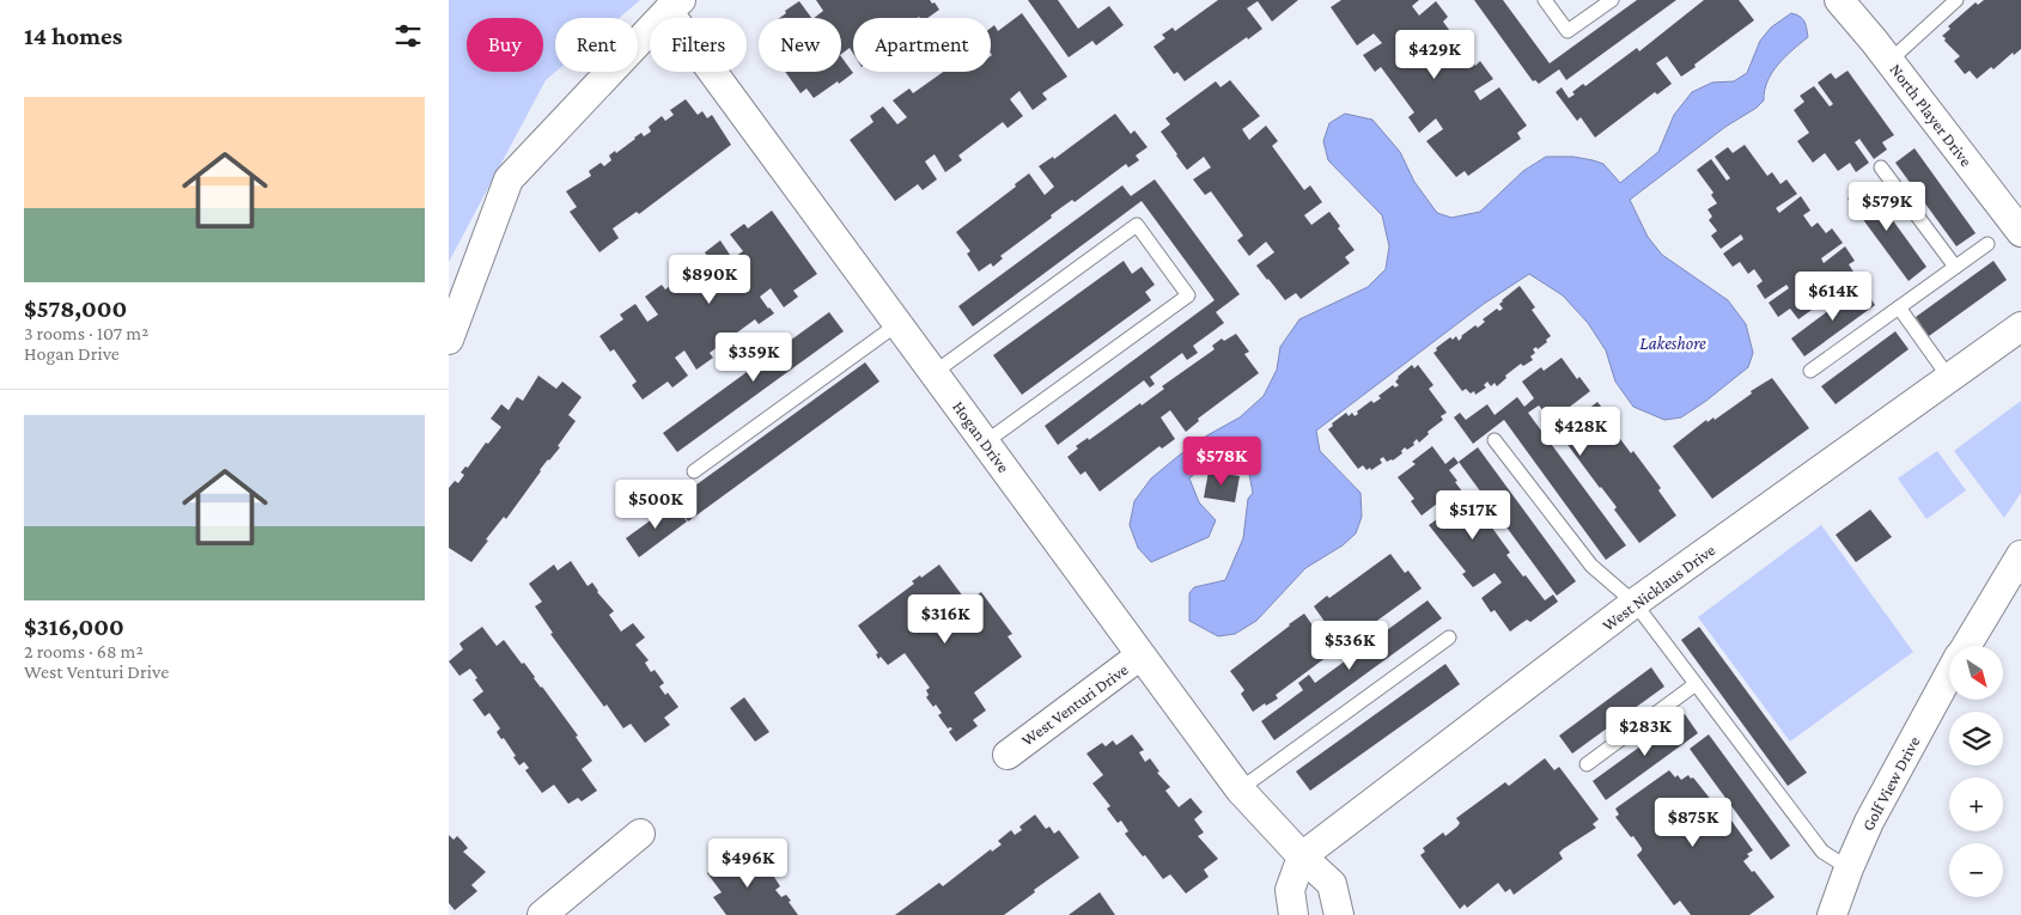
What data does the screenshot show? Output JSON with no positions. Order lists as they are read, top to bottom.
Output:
{
  "streets": {
    "street": [
      "North Player Drive",
      "Hogan Drive",
      "West Nicklaus Drive",
      "West Venturi Drive",
      "Golf View Drive"
    ]
  },
  "crossings": [
    ["Hogan Drive", "West Nicklaus Drive"],
    ["Hogan Drive", "West Venturi Drive"]
  ],
  "water": ["Lakeshore"],
  "north": "bottom right",
  "page": {
    "heading": "14 homes",
    "chip": [
      "Buy",
      "Rent",
      "Filters",
      "New",
      "Apartment"
    ],
    "price": [
      "$429K",
      "$579K",
      "$890K",
      "$614K",
      "$359K",
      "$428K",
      "$578K",
      "$500K",
      "$517K",
      "$316K",
      "$536K",
      "$283K",
      "$875K",
      "$496K"
    ],
    "list": [
      {
        "name": "$578,000",
        "note": "3 rooms · 107 m² · Hogan Drive"
      },
      {
        "name": "$316,000",
        "note": "2 rooms · 68 m² · West Venturi Drive"
      }
    ],
    "map_buttons": ["+", "−"]
  }
}
